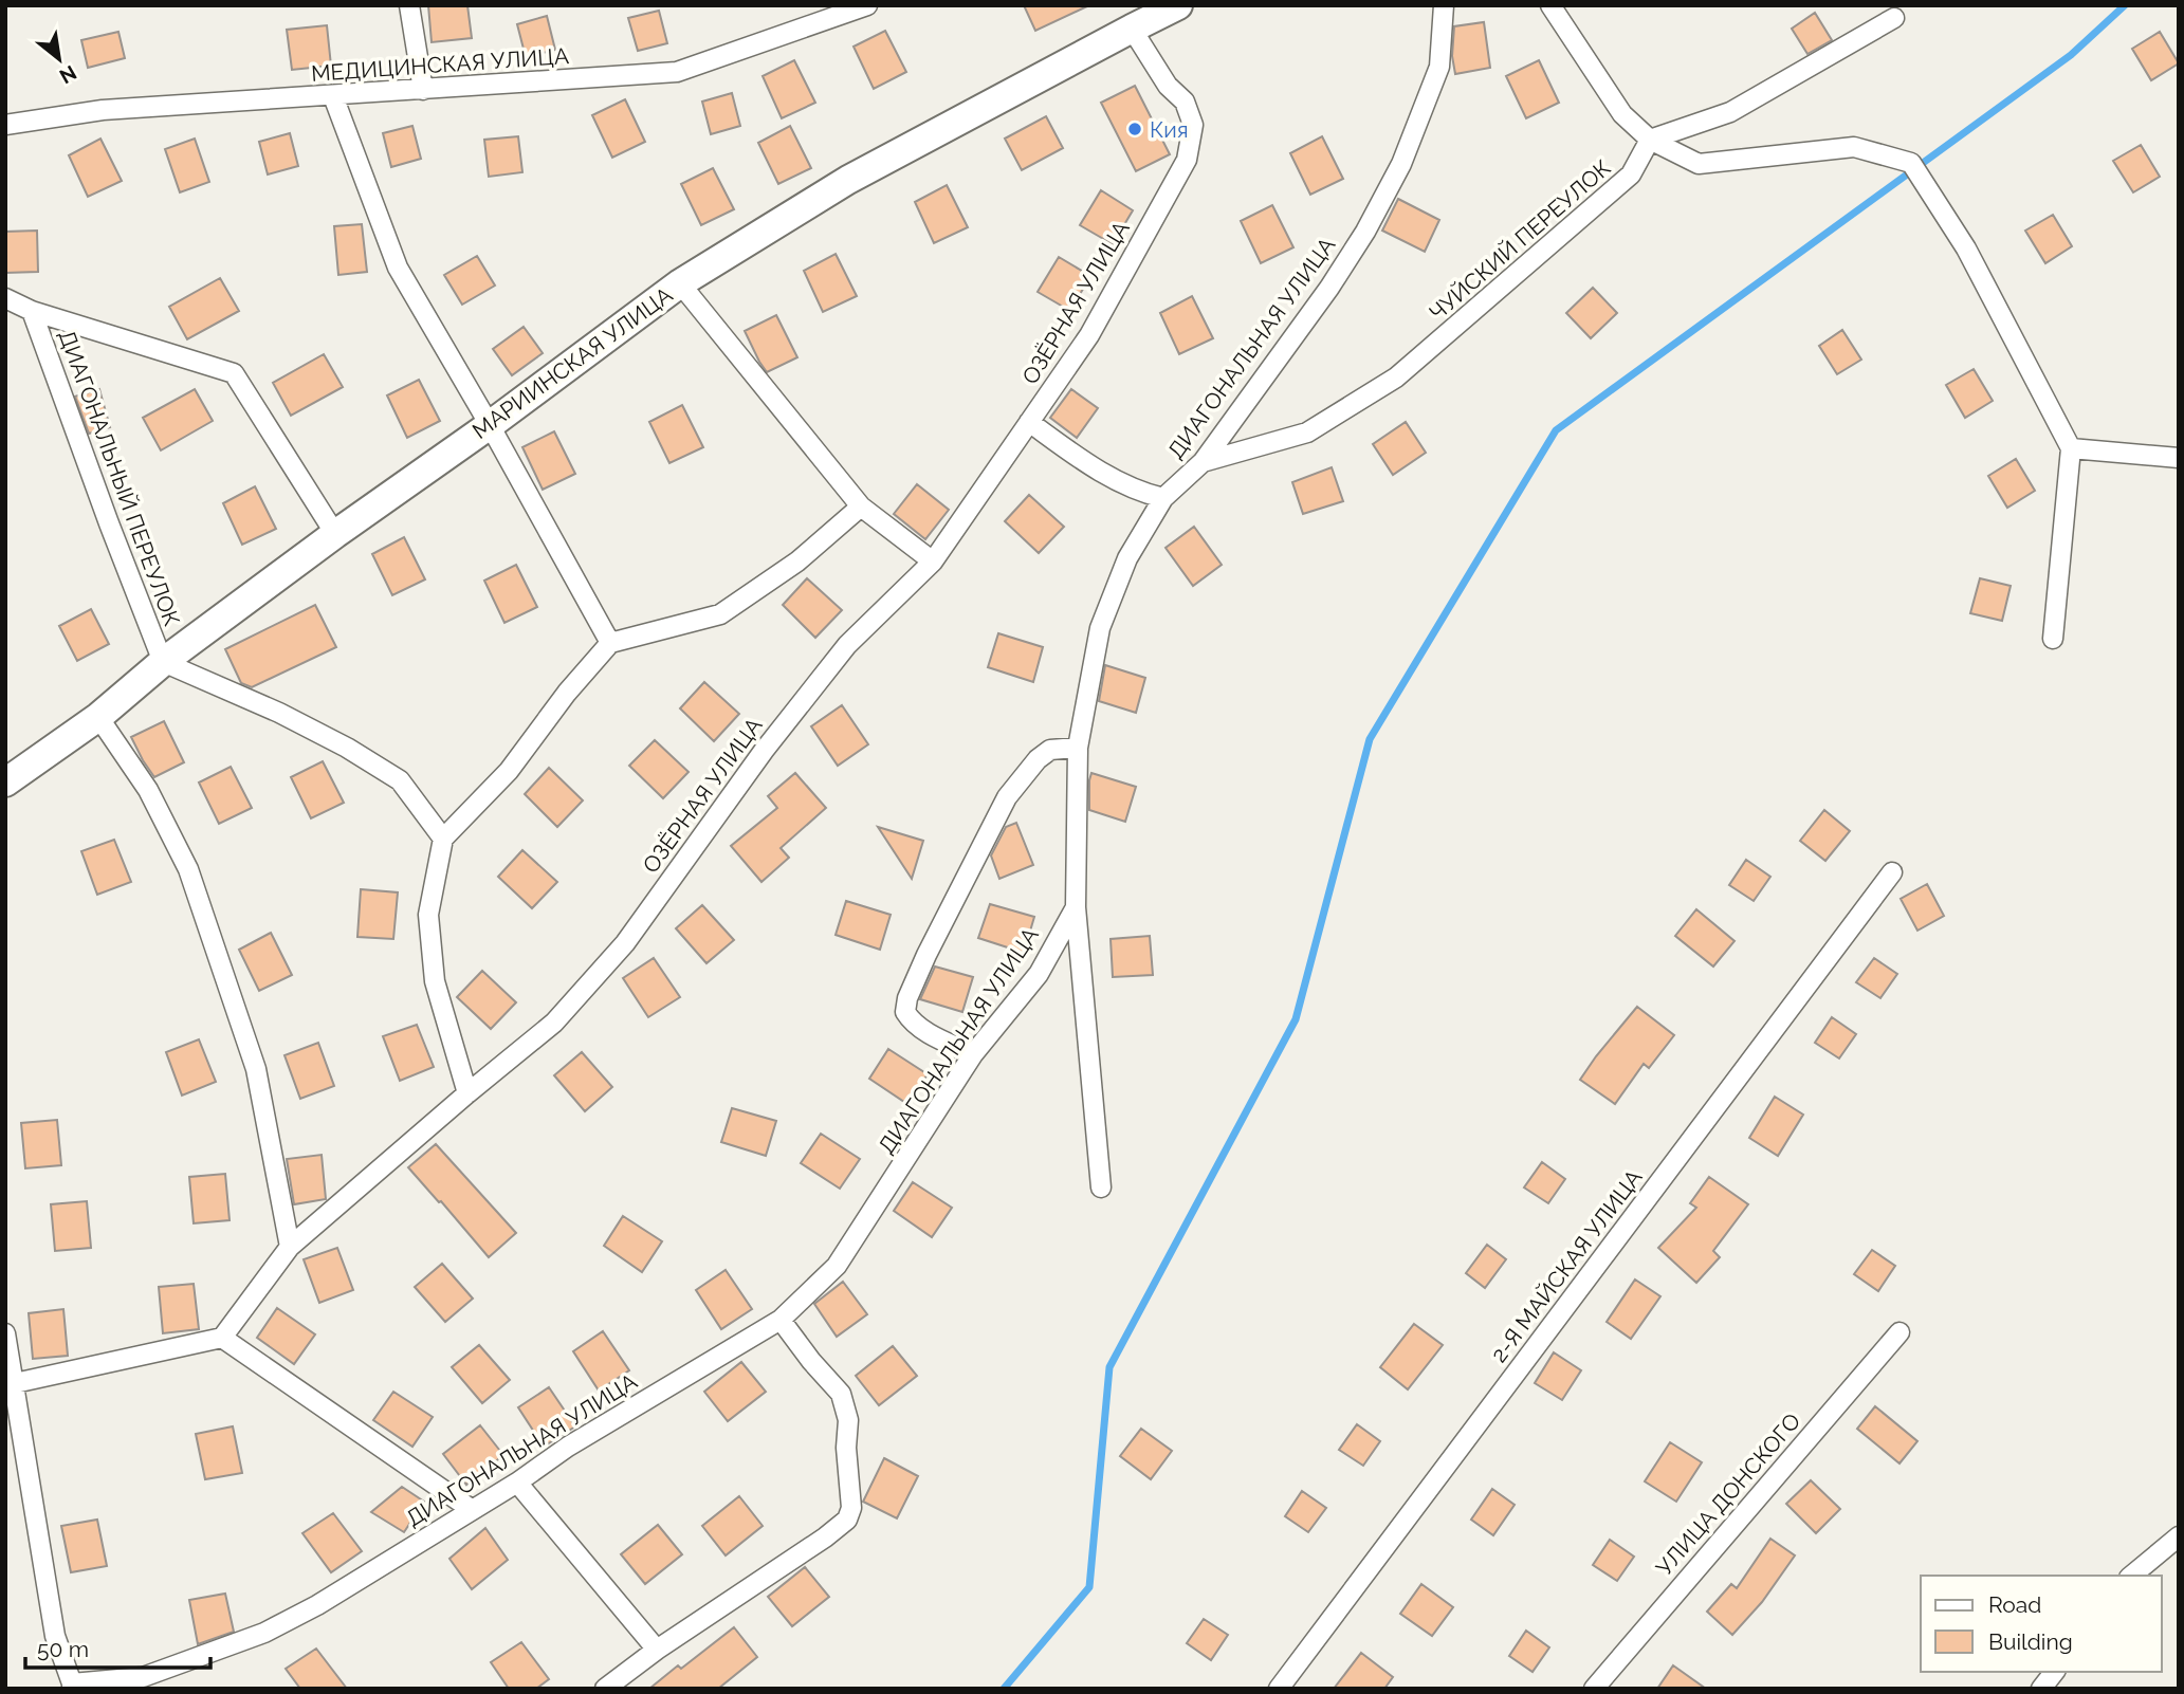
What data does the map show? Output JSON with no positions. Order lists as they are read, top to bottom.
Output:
{
  "streets": {
    "main road": ["МАРИИНСКАЯ УЛИЦА"],
    "street": [
      "МЕДИЦИНСКАЯ УЛИЦА",
      "ЧУЙСКИЙ ПЕРЕУЛОК",
      "ОЗЁРНАЯ УЛИЦА",
      "ДИАГОНАЛЬНАЯ УЛИЦА",
      "ДИАГОНАЛЬНЫЙ ПЕРЕУЛОК",
      "2-Я МАЙСКАЯ УЛИЦА",
      "УЛИЦА ДОНСКОГО"
    ]
  },
  "crossings": [
    ["ЧУЙСКИЙ ПЕРЕУЛОК", "ДИАГОНАЛЬНАЯ УЛИЦА"],
    ["ОЗЁРНАЯ УЛИЦА", "МАРИИНСКАЯ УЛИЦА"],
    ["МАРИИНСКАЯ УЛИЦА", "ДИАГОНАЛЬНЫЙ ПЕРЕУЛОК"]
  ],
  "places": ["Кия"],
  "legend": ["Road", "Building"],
  "scale_bar": "50 m",
  "north": "bottom right"
}
